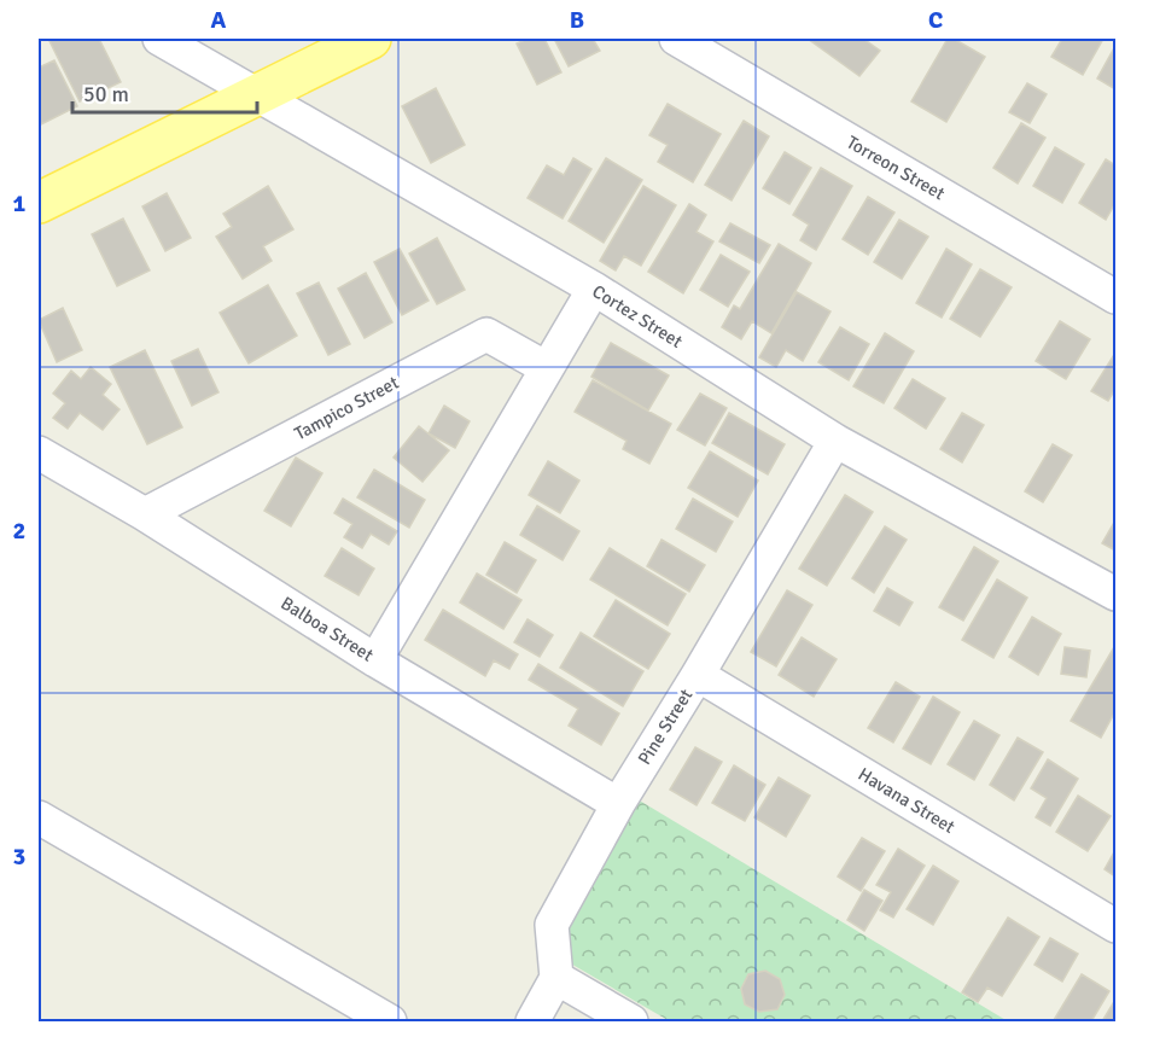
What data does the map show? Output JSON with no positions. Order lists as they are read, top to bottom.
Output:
{
  "streets": {
    "street": [
      "Torreon Street",
      "Cortez Street",
      "Tampico Street",
      "Balboa Street",
      "Pine Street",
      "Havana Street"
    ]
  },
  "crossings": [
    ["Cortez Street", "Pine Street"],
    ["Tampico Street", "Balboa Street"],
    ["Balboa Street", "Pine Street"],
    ["Pine Street", "Havana Street"]
  ],
  "scale_bar": "50 m",
  "grid": {
    "columns": ["A", "B", "C"],
    "rows": ["1", "2", "3"]
  }
}
